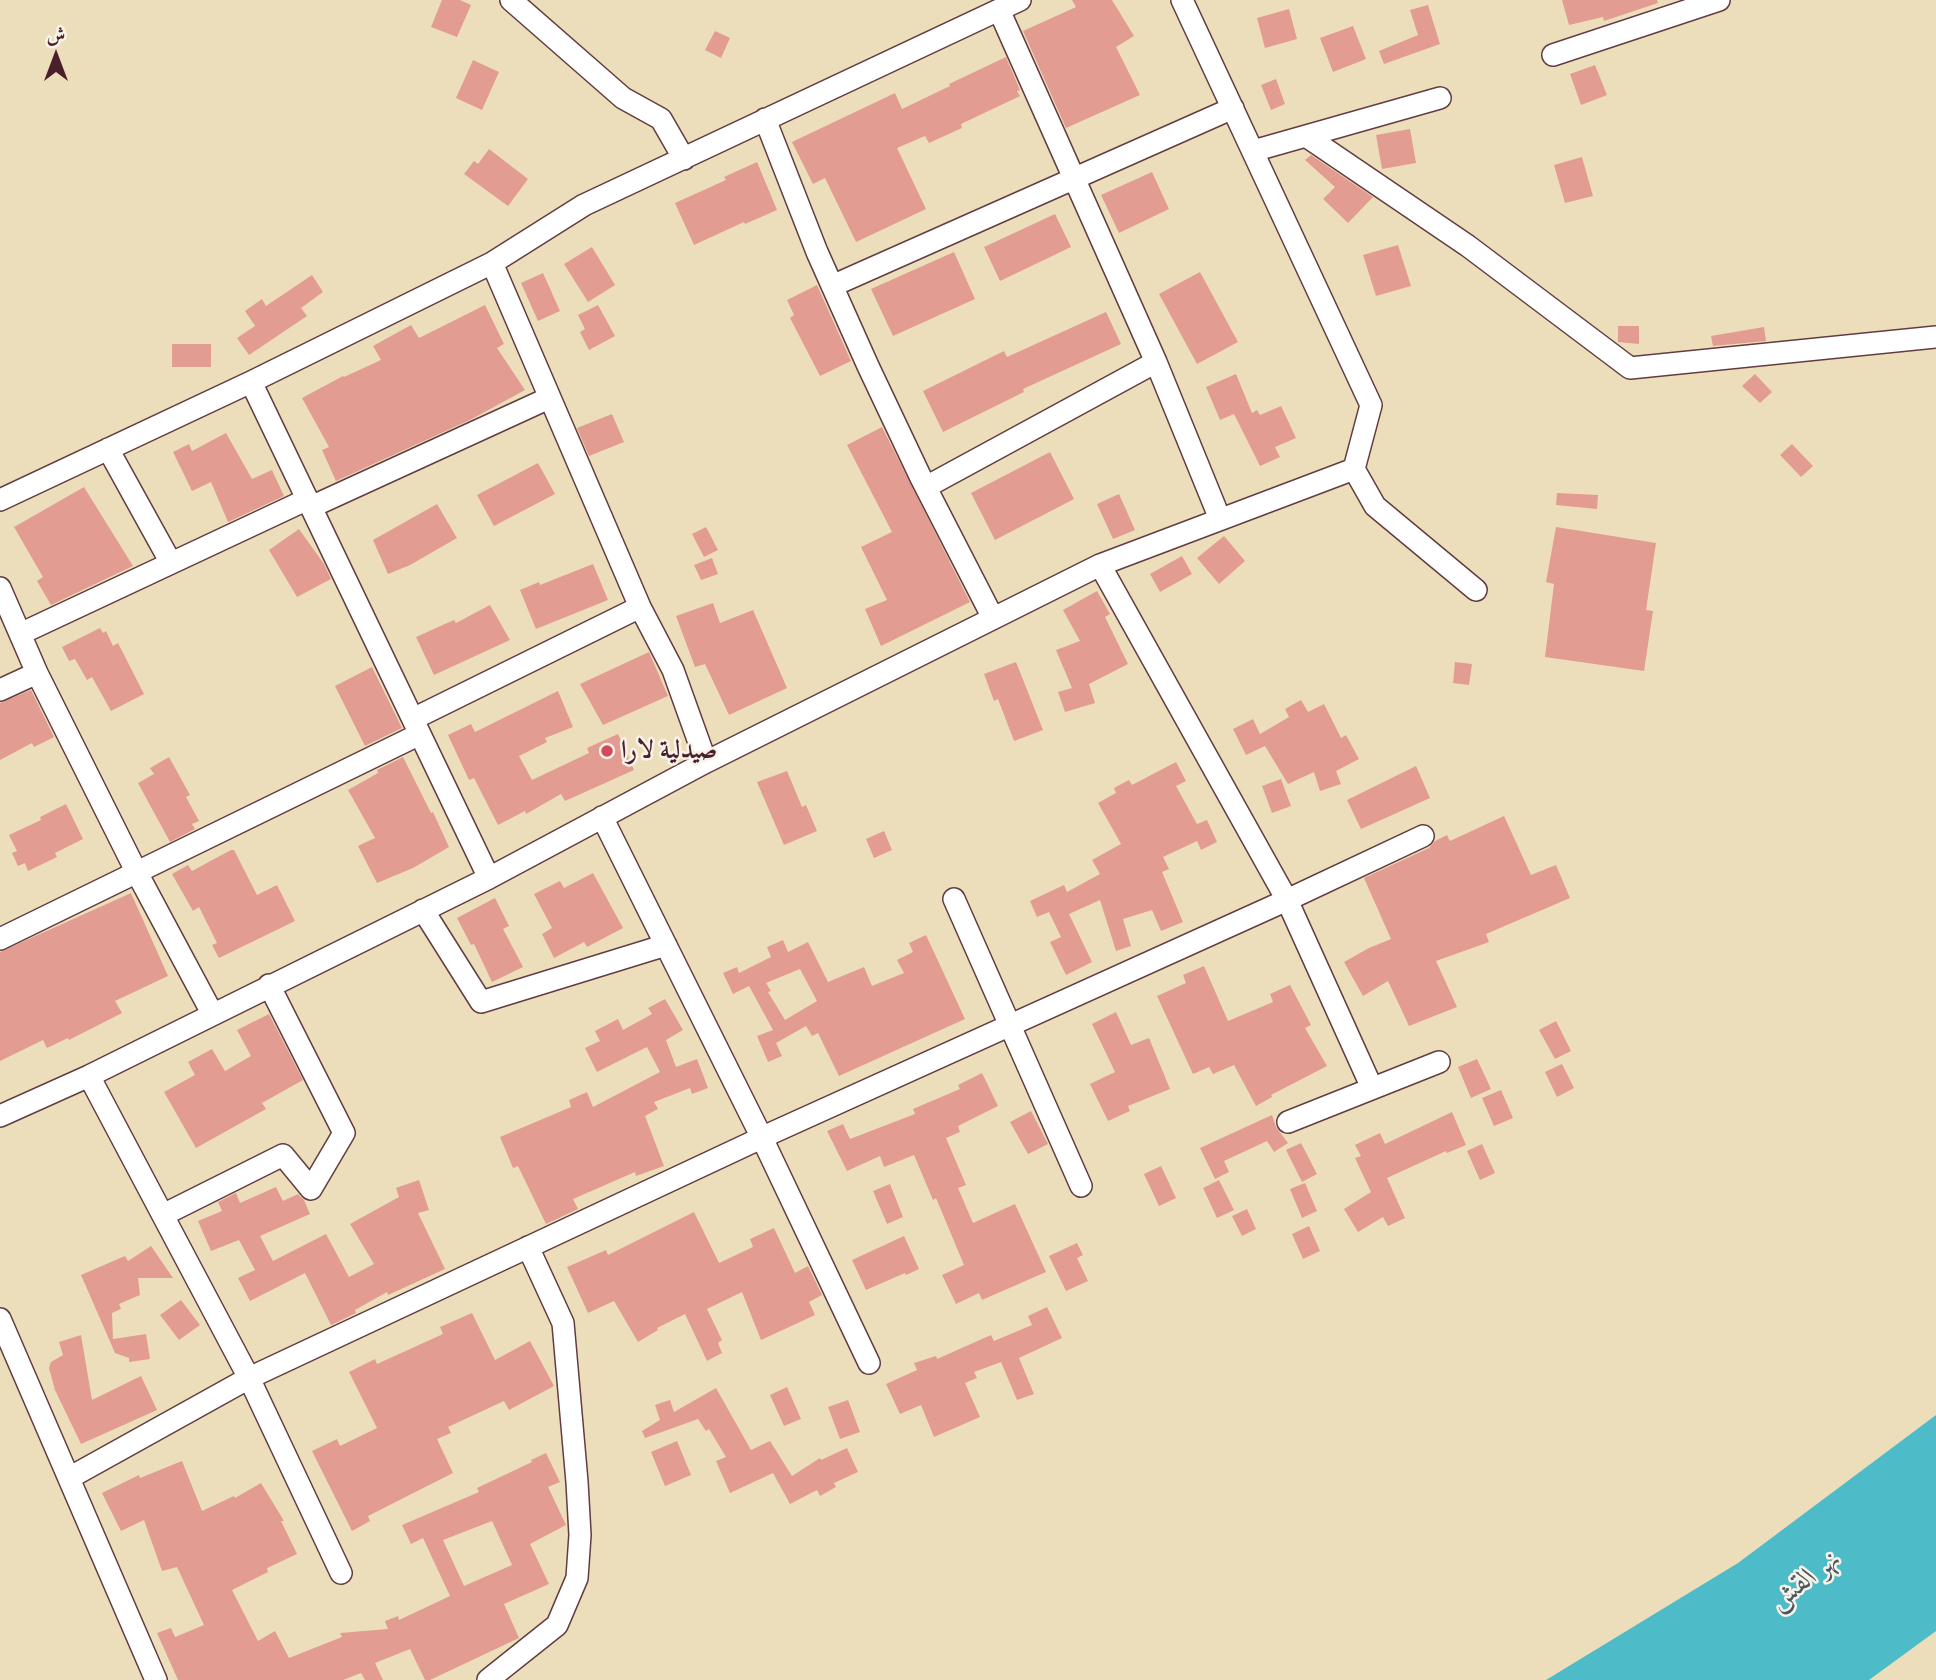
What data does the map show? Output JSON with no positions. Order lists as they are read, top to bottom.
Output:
{
  "water": ["نهر القش"],
  "places": ["صيدلية لارا"],
  "north": "top"
}
